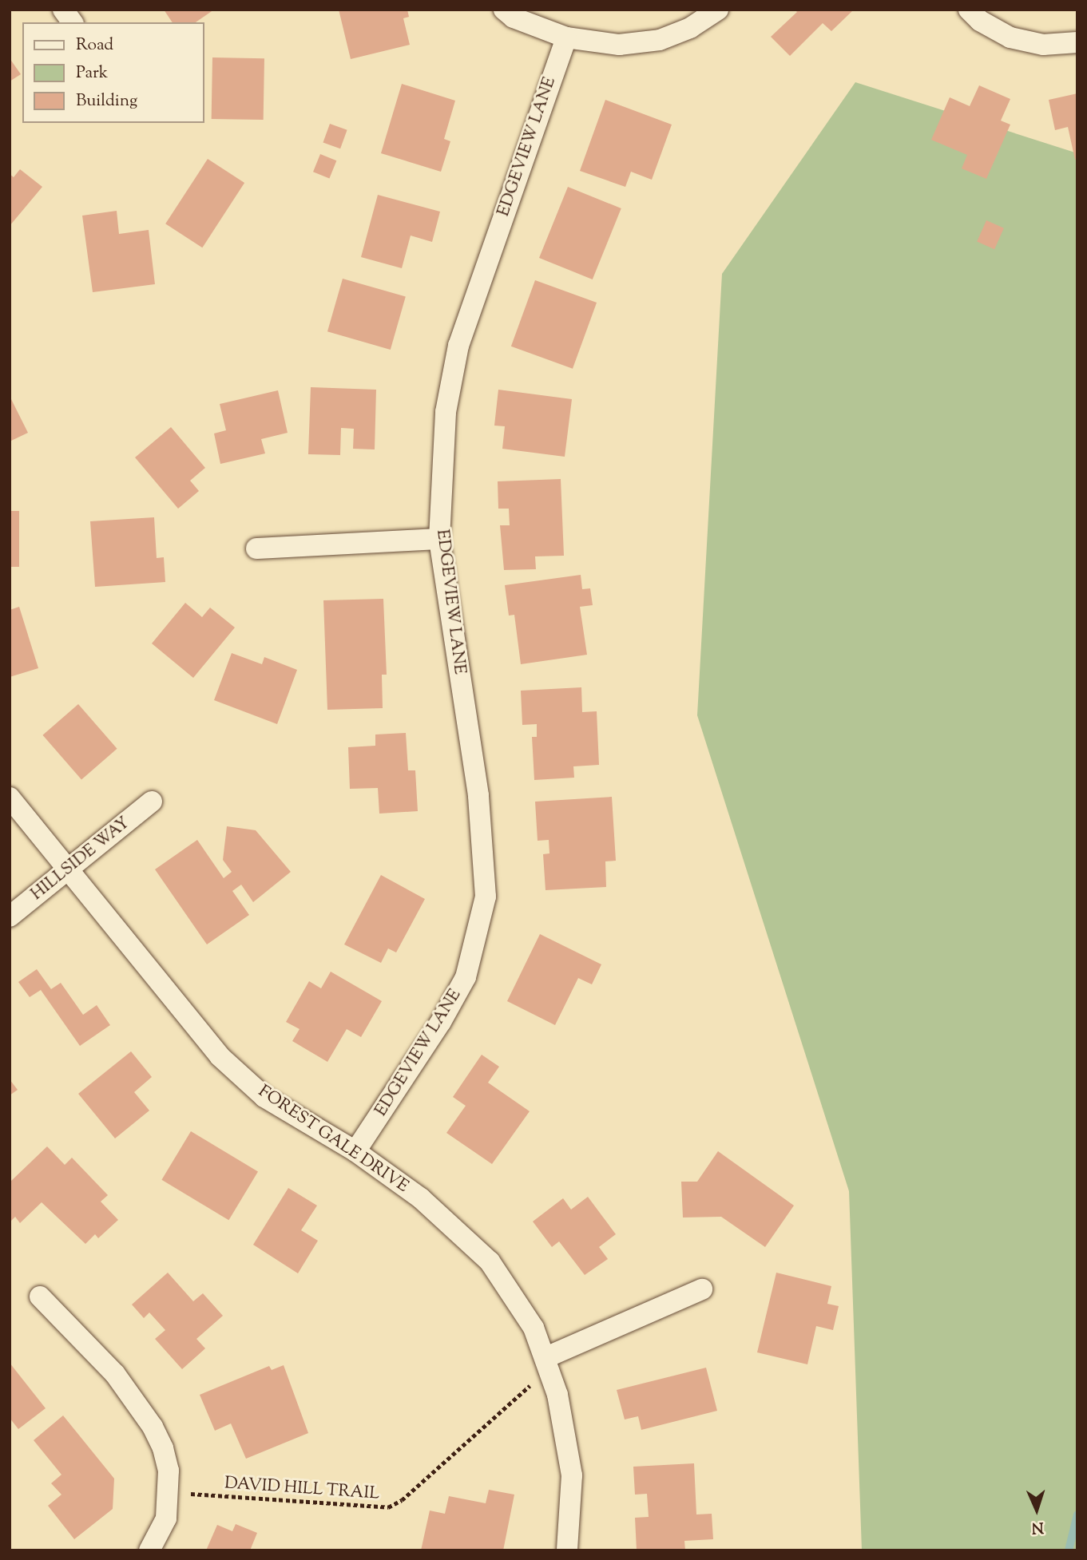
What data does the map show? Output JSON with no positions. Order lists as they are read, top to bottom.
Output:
{
  "streets": {
    "street": ["EDGEVIEW LANE", "HILLSIDE WAY", "FOREST GALE DRIVE"],
    "path": ["DAVID HILL TRAIL"]
  },
  "crossings": [
    ["EDGEVIEW LANE", "FOREST GALE DRIVE"],
    ["HILLSIDE WAY", "FOREST GALE DRIVE"],
    ["FOREST GALE DRIVE", "DAVID HILL TRAIL"]
  ],
  "legend": ["Road", "Park", "Building"],
  "north": "bottom"
}
